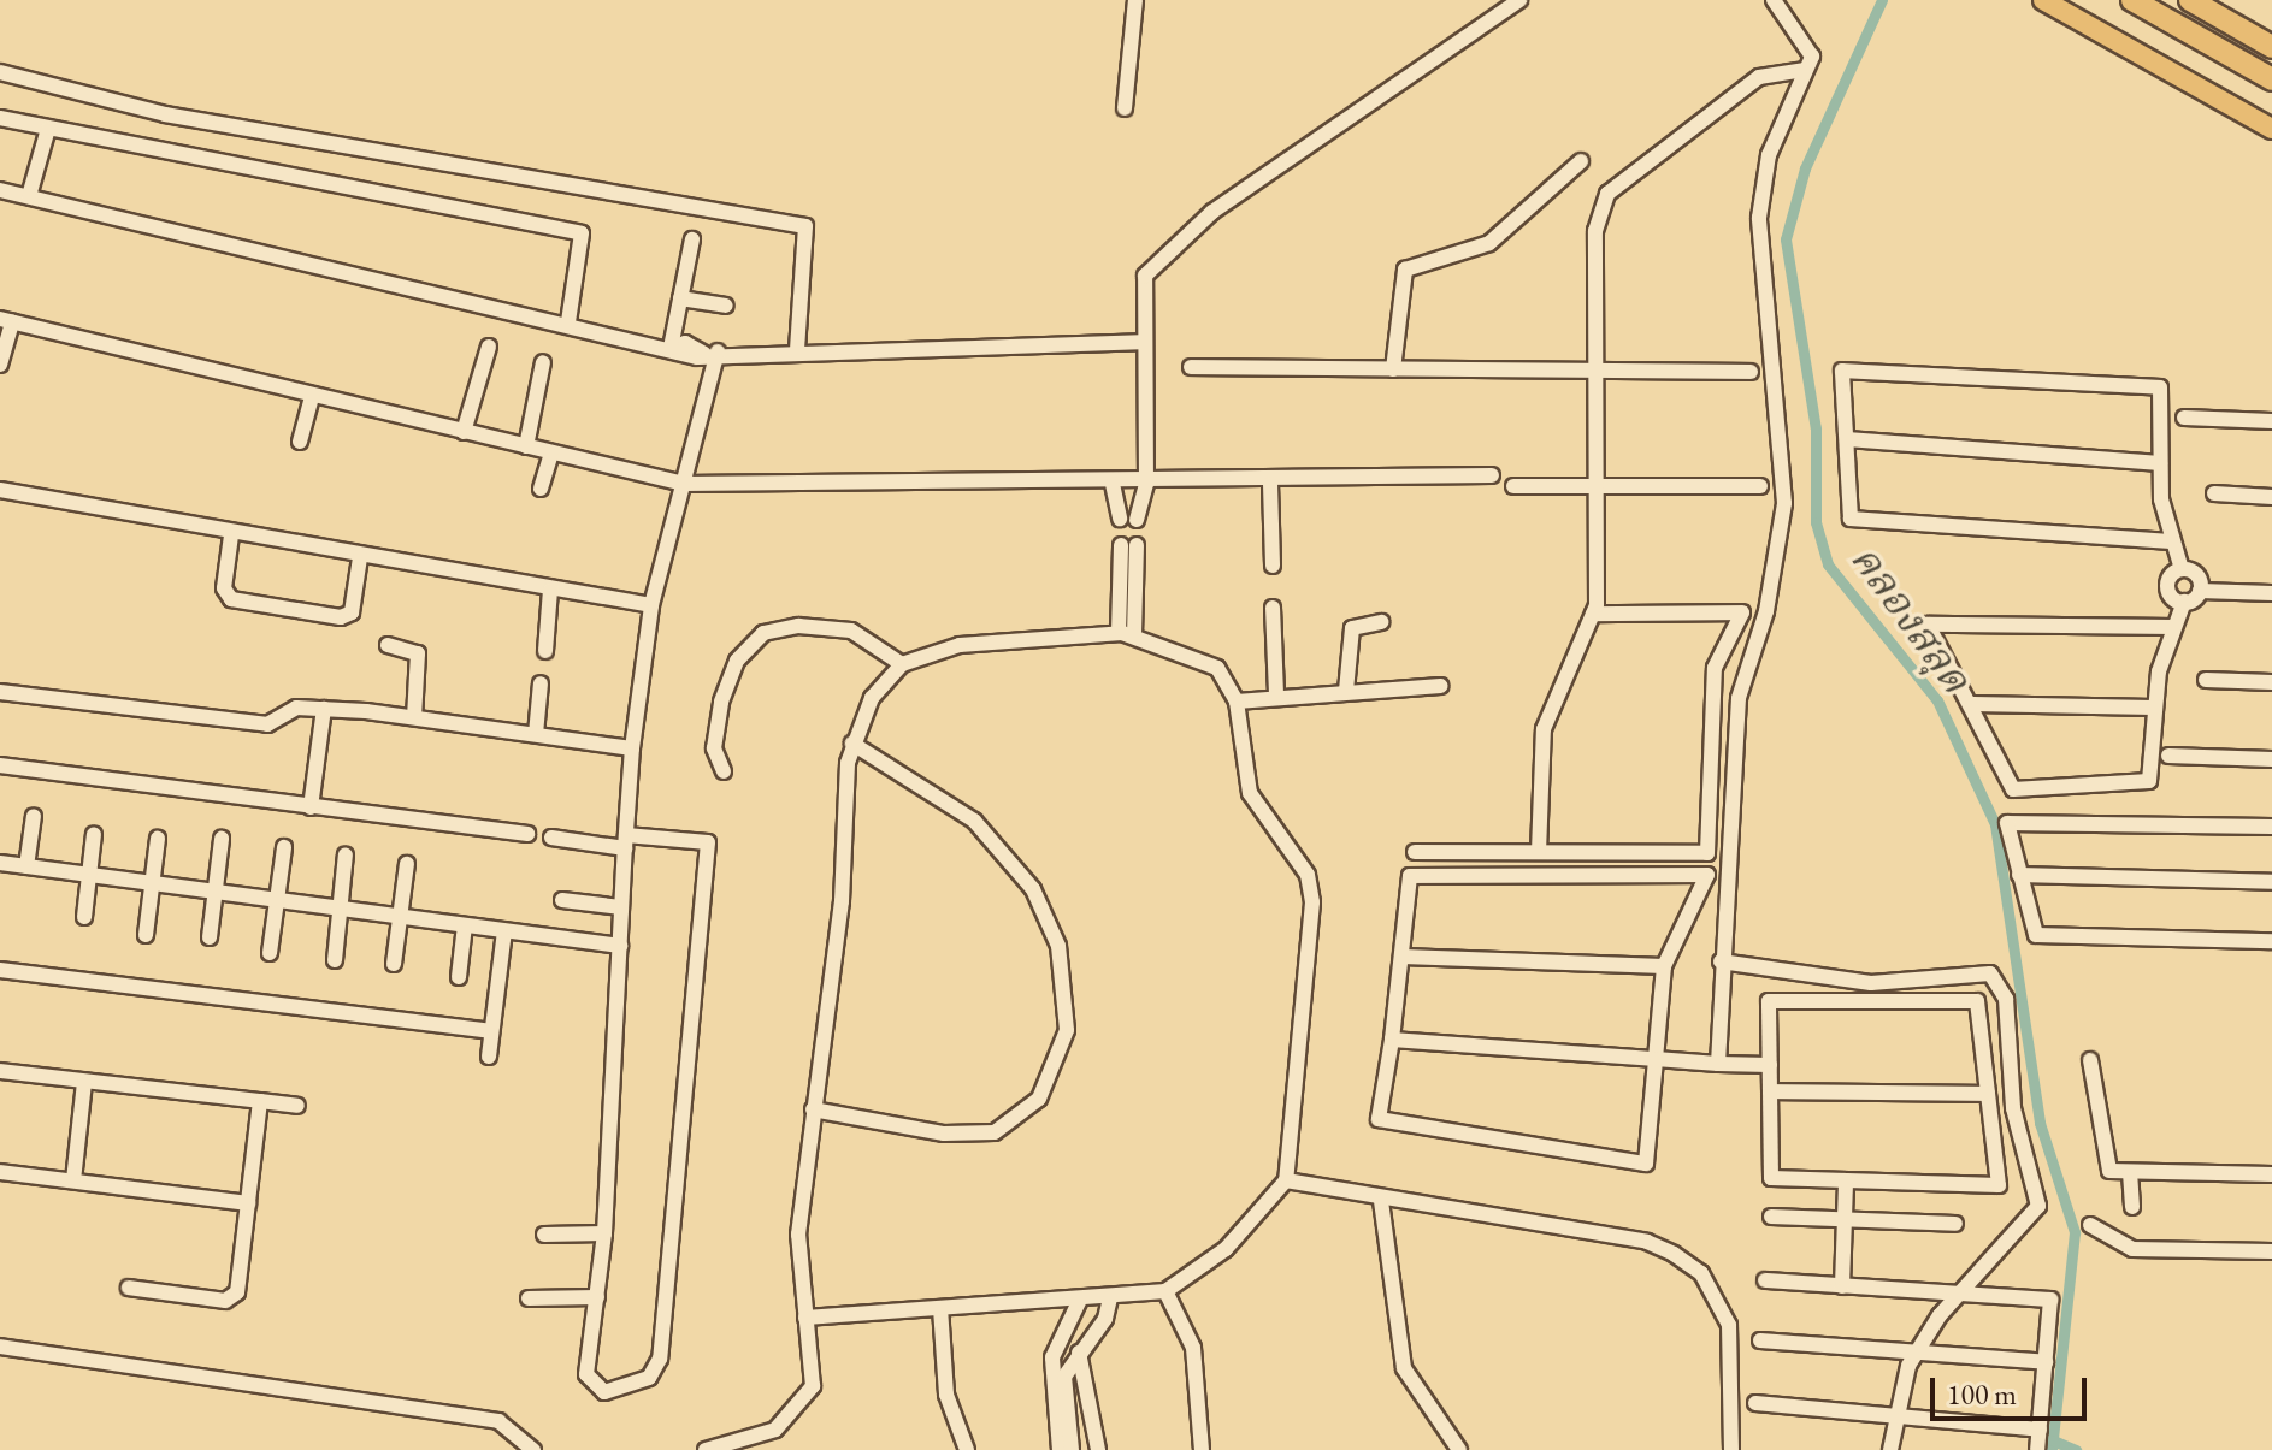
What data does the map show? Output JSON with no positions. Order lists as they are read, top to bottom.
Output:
{
  "water": ["คลองสลุด"],
  "scale_bar": "100 m"
}
